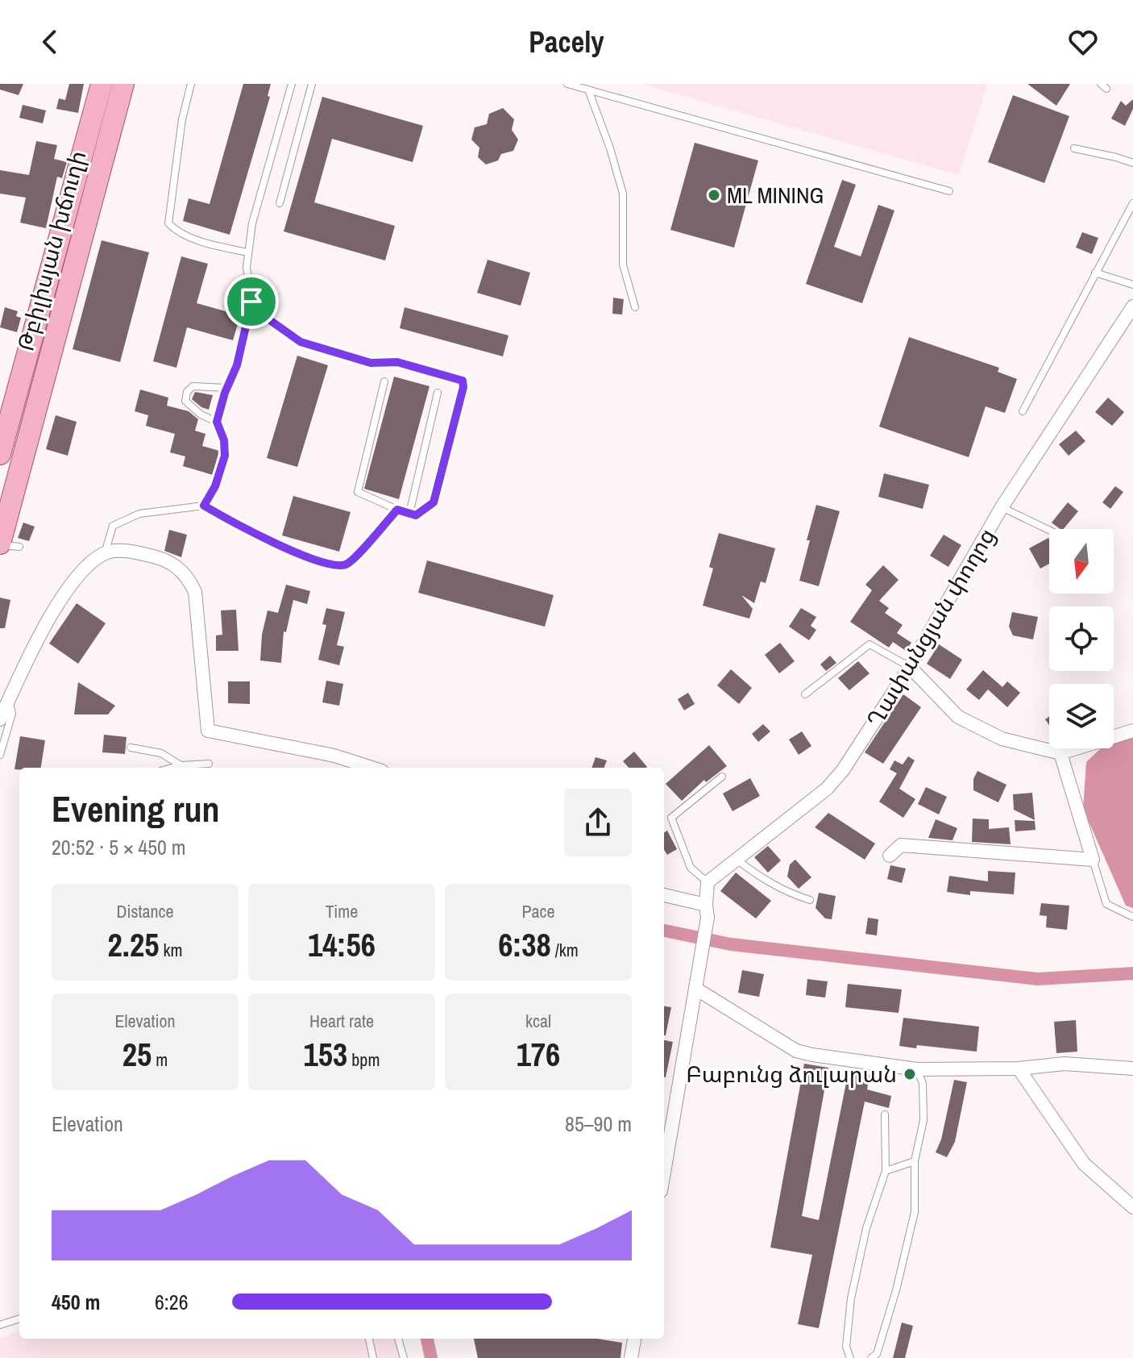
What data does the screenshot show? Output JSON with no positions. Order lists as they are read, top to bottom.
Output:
{
  "streets": {
    "main road": ["Թբիլիսյան խճուղի"],
    "street": ["Ղափանցյան փողոց"]
  },
  "places": ["ML MINING", "Բաբունց ձուլարան"],
  "north": "bottom",
  "page": {
    "header": "Pacely",
    "heading": ["Evening run", "20:52 · 5 × 450 m"],
    "stats": [
      ["Distance", "2.25 km"],
      ["Time", "14:56"],
      ["Pace", "6:38 /km"],
      ["Elevation", "25 m"],
      ["Heart rate", "153 bpm"],
      ["kcal", "176"]
    ],
    "chart": ["Elevation", "85–90 m"],
    "list": [
      {
        "name": "450 m",
        "note": "6:26"
      }
    ]
  }
}
